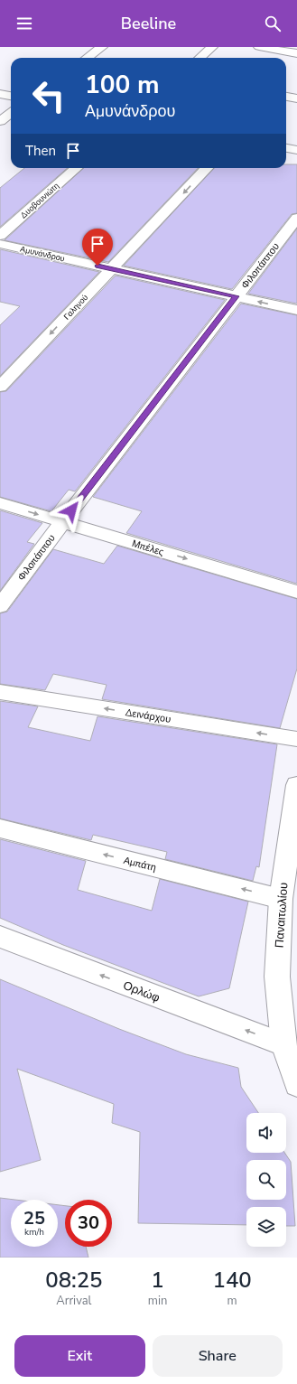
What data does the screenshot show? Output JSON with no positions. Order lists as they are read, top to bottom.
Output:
{
  "streets": {
    "street": [
      "Δυοβουνιώτη",
      "Αμυνάνδρου",
      "Φιλοπάππου",
      "Γαληνού",
      "Μπέλες",
      "Παναιτωλίου",
      "Ορλώφ"
    ],
    "lane": ["Δεινάρχου", "Αμπάτη"]
  },
  "crossings": [
    ["Αμυνάνδρου", "Φιλοπάππου"],
    ["Αμυνάνδρου", "Γαληνού"],
    ["Φιλοπάππου", "Μπέλες"],
    ["Αμπάτη", "Παναιτωλίου"],
    ["Παναιτωλίου", "Ορλώφ"]
  ],
  "one_way": [
    "Γαληνού",
    "Μπέλες",
    "Δεινάρχου",
    "Αμπάτη",
    "Ορλώφ"
  ],
  "page": {
    "header": "Beeline",
    "turn": ["100 m", "Αμυνάνδρου"],
    "then": "Then",
    "speed": "25 km/h",
    "limit": "30",
    "eta": [
      "08:25",
      "Arrival",
      "1",
      "min",
      "140",
      "m"
    ],
    "buttons": ["Exit", "Share"]
  }
}
